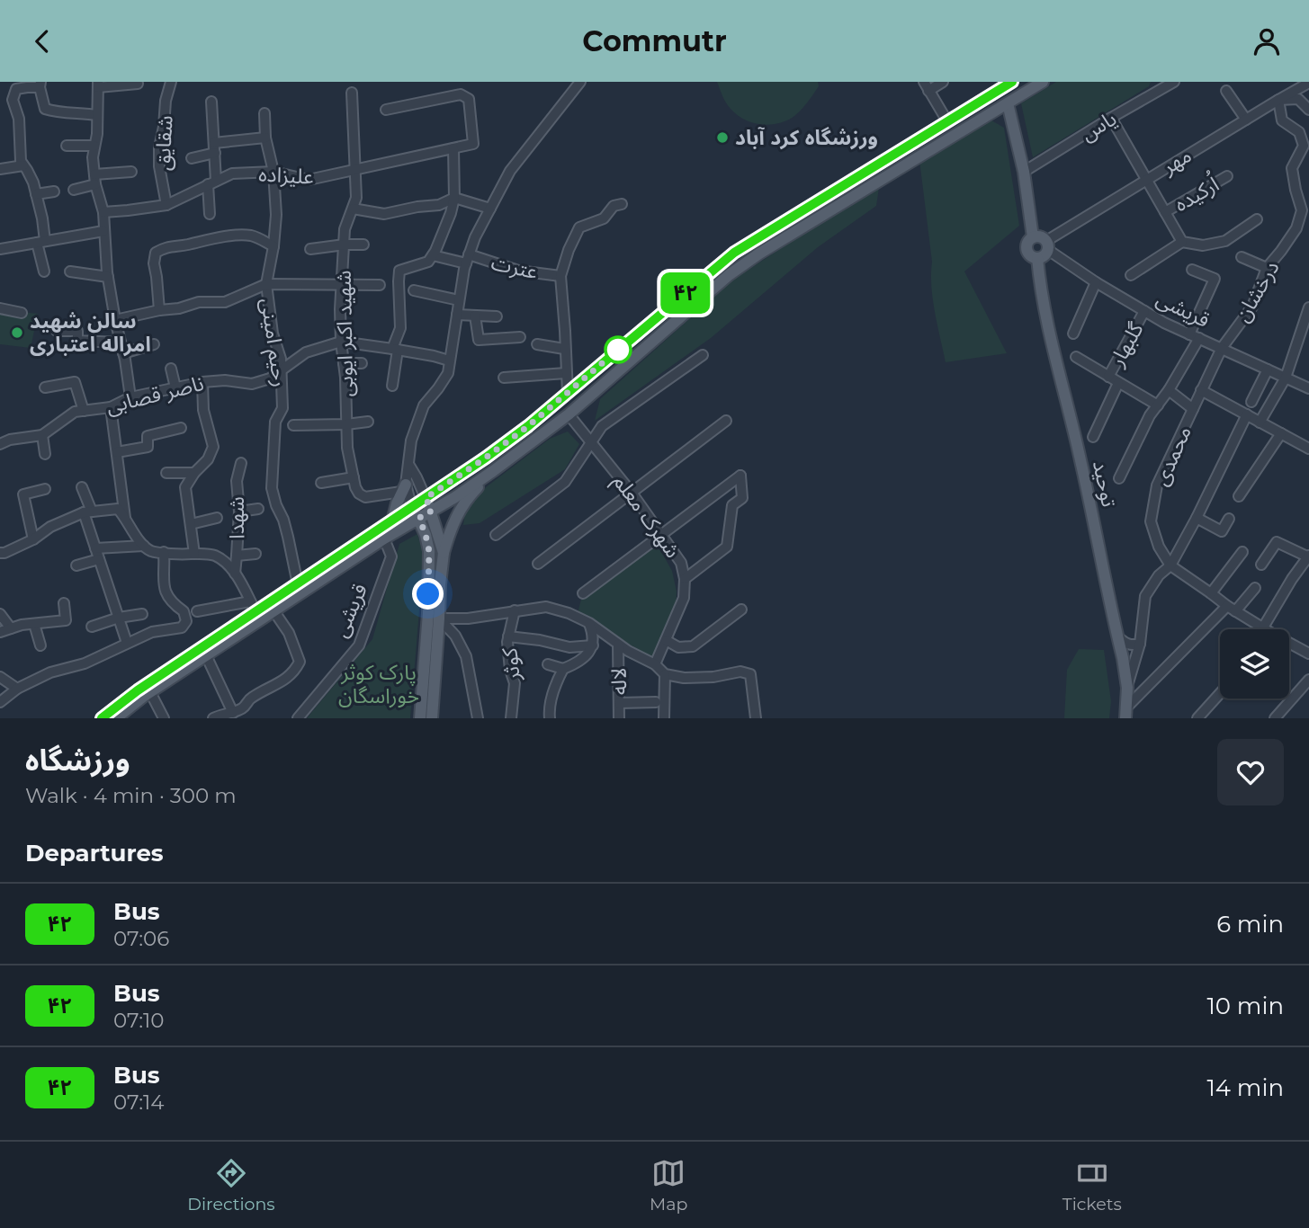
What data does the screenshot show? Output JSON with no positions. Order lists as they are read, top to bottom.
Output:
{
  "streets": {
    "main road": ["توحید"],
    "street": [
      "یاس",
      "شقایق",
      "مهر",
      "علیزاده",
      "اُرکیده",
      "عترت",
      "درخشان",
      "قریشی",
      "شهید اکبر ایوبی",
      "رحیم امینی",
      "گلبهار",
      "ناصر قصابی",
      "محمدی",
      "شهرک معلم",
      "شهدا",
      "کوثر",
      "لاله"
    ]
  },
  "crossings": [
    ["شقایق", "علیزاده"],
    ["مهر", "درخشان"],
    ["مهر", "قریشی"],
    ["مهر", "توحید"],
    ["علیزاده", "شهید اکبر ایوبی"],
    ["علیزاده", "رحیم امینی"],
    ["درخشان", "قریشی"],
    ["درخشان", "محمدی"],
    ["قریشی", "گلبهار"],
    ["قریشی", "محمدی"],
    ["قریشی", "توحید"],
    ["شهید اکبر ایوبی", "ناصر قصابی"],
    ["رحیم امینی", "ناصر قصابی"]
  ],
  "parks": ["پارک کوثر خوراسگان"],
  "places": ["ورزشگاه کرد آباد", "سالن شهید امراله اعتباری"],
  "lines": ["bus line ۴۲"],
  "page": {
    "header": "Commutr",
    "on_map": "۴۲",
    "heading": [
      ["ورزشگاه", "Walk · 4 min · 300 m"],
      "Departures"
    ],
    "list": [
      {
        "mark": "۴۲",
        "name": "Bus",
        "note": "07:06",
        "value": "6 min"
      },
      {
        "mark": "۴۲",
        "name": "Bus",
        "note": "07:10",
        "value": "10 min"
      },
      {
        "mark": "۴۲",
        "name": "Bus",
        "note": "07:14",
        "value": "14 min"
      }
    ],
    "tabs": ["Directions", "Map", "Tickets"]
  }
}
